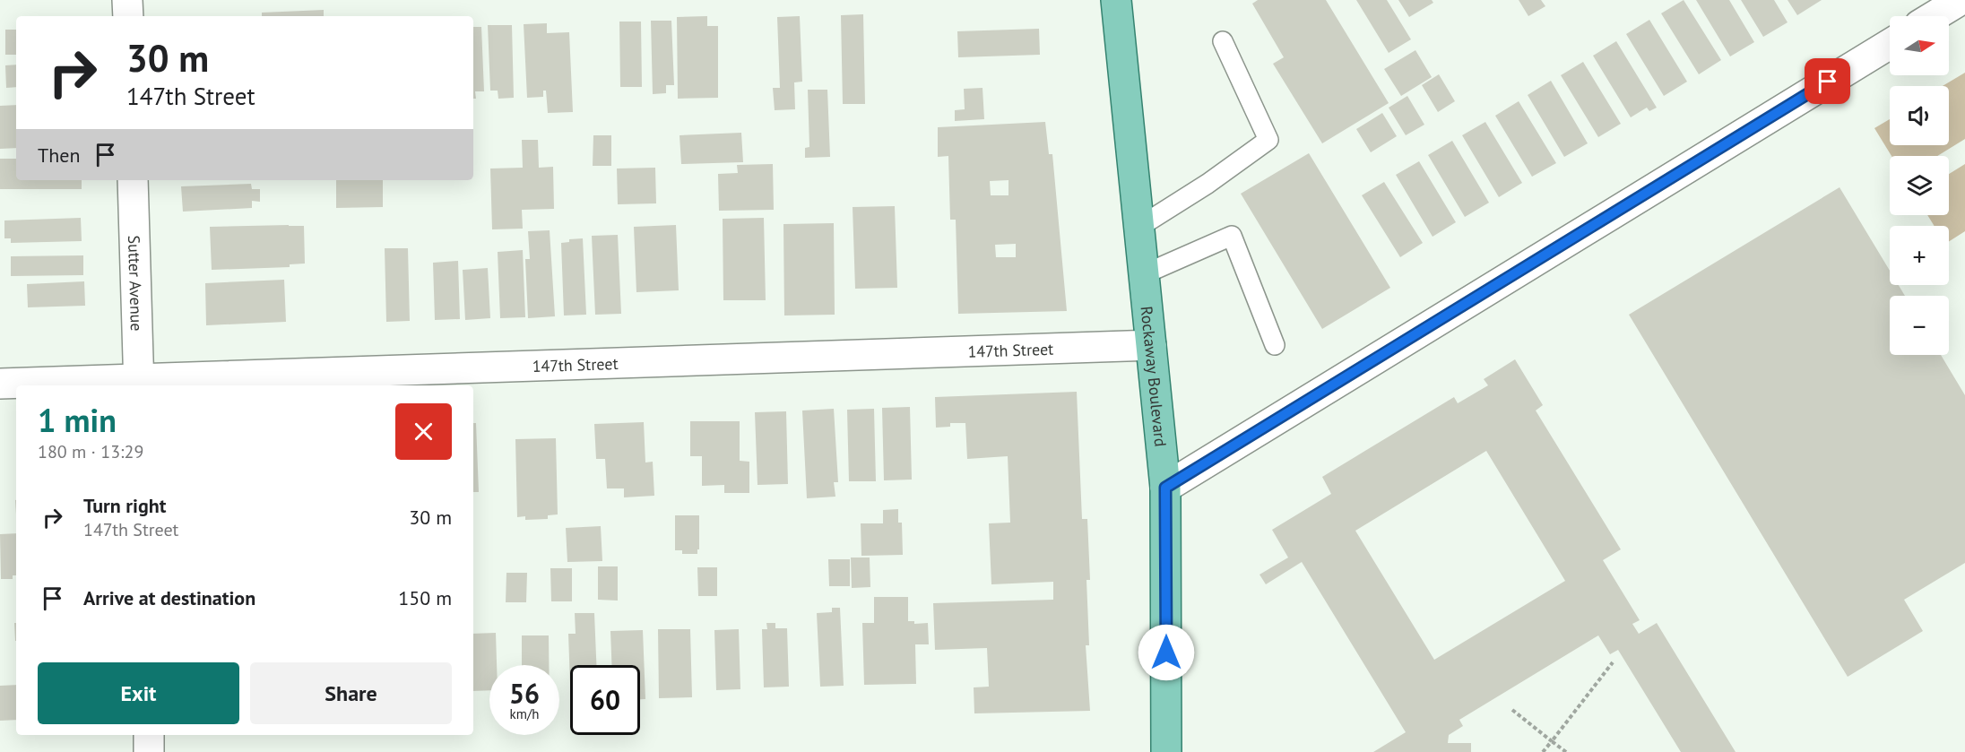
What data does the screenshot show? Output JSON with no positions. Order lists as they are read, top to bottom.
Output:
{
  "streets": {
    "main road": ["Rockaway Boulevard"],
    "street": ["Sutter Avenue", "147th Street"]
  },
  "crossings": [
    ["Sutter Avenue", "147th Street"],
    ["147th Street", "Rockaway Boulevard"]
  ],
  "north": "right",
  "page": {
    "map_buttons": ["+", "−"],
    "turn": ["30 m", "147th Street"],
    "then": "Then",
    "heading": ["1 min", "180 m · 13:29"],
    "list": [
      {
        "name": "Turn right",
        "note": "147th Street",
        "value": "30 m"
      },
      {
        "name": "Arrive at destination",
        "value": "150 m"
      }
    ],
    "buttons": ["Exit", "Share"],
    "speed": "56 km/h",
    "limit": "60"
  }
}
